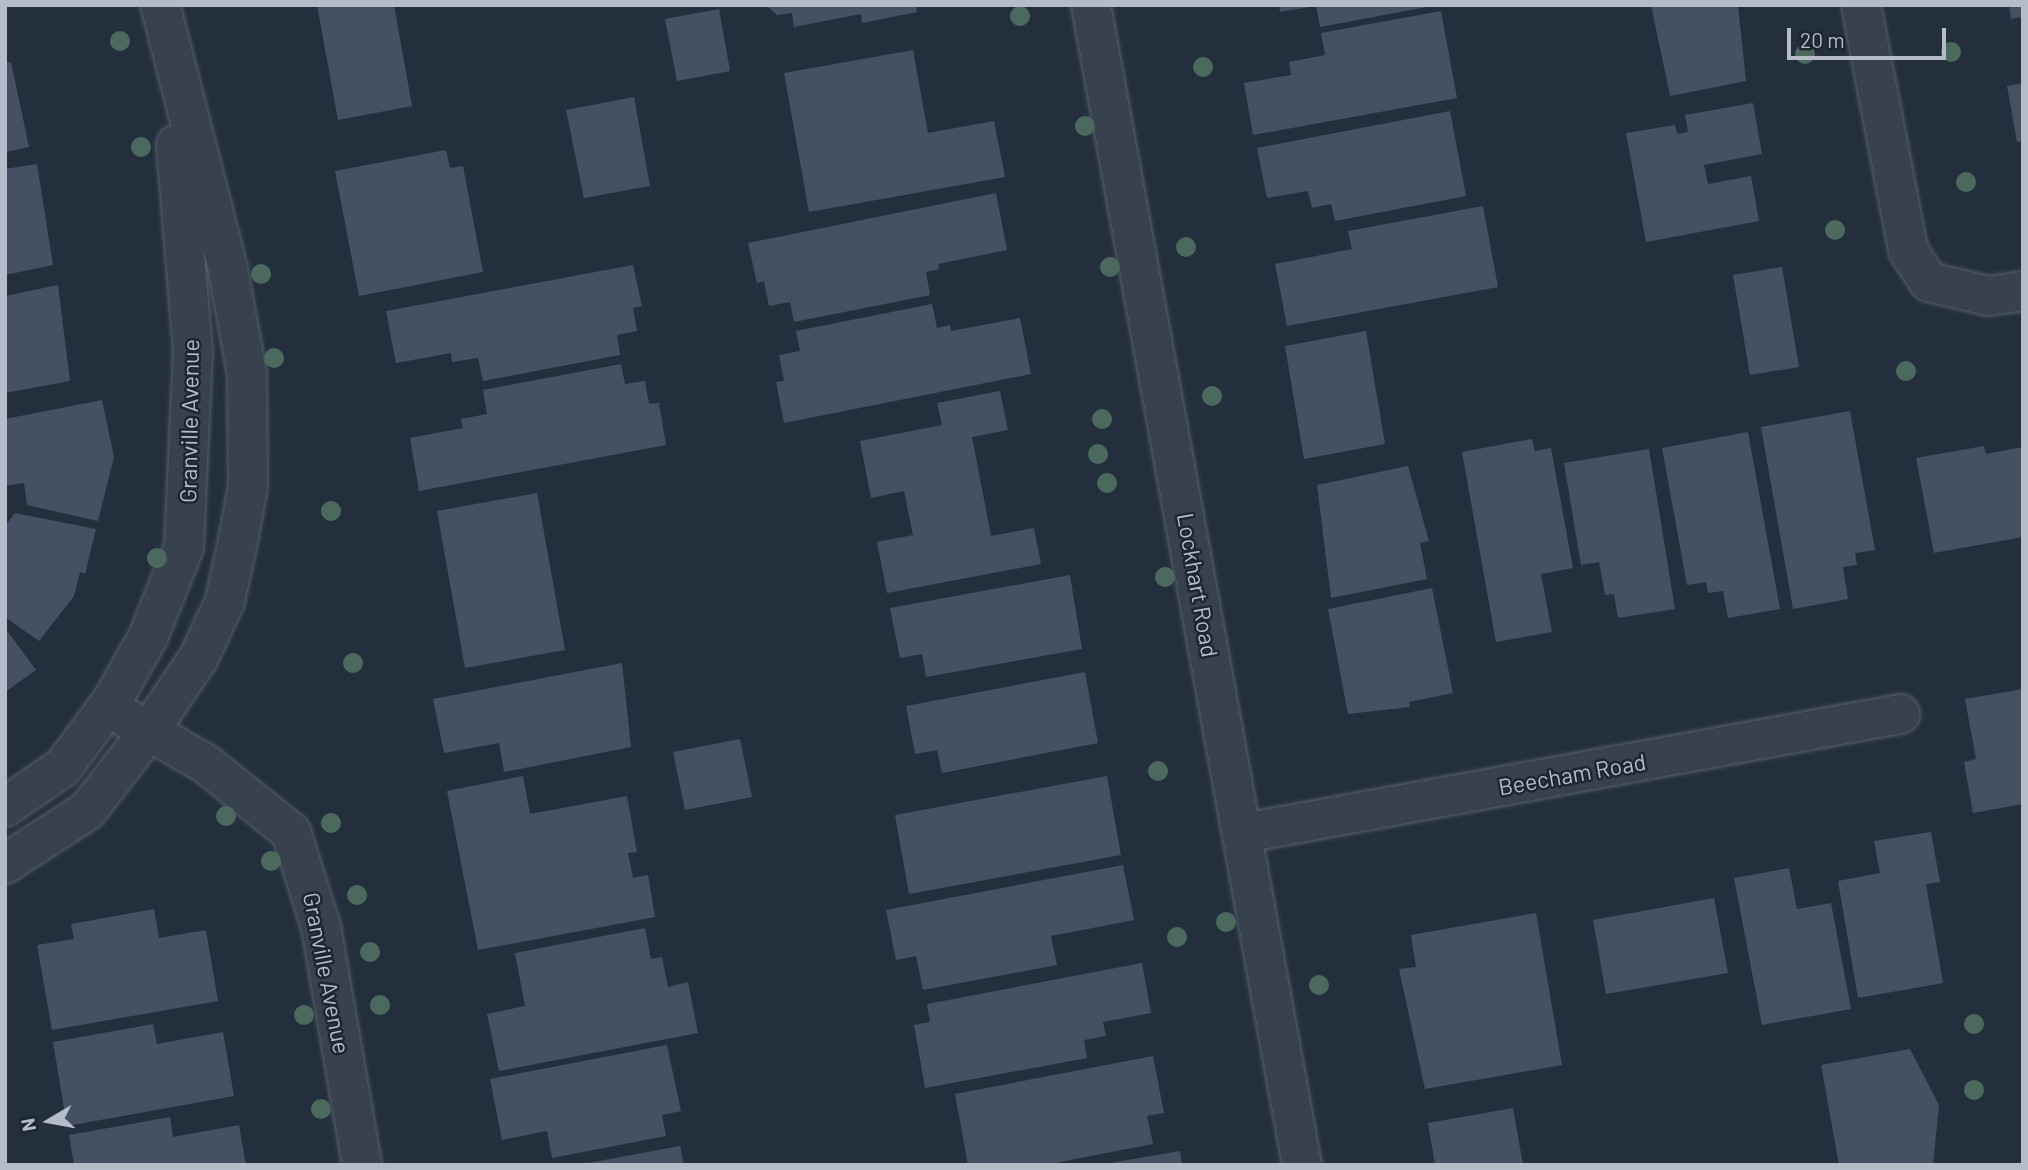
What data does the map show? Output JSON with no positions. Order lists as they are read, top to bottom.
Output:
{
  "streets": {
    "street": ["Granville Avenue", "Lockhart Road", "Beecham Road"]
  },
  "crossings": [
    ["Lockhart Road", "Beecham Road"]
  ],
  "scale_bar": "20 m",
  "north": "left"
}
